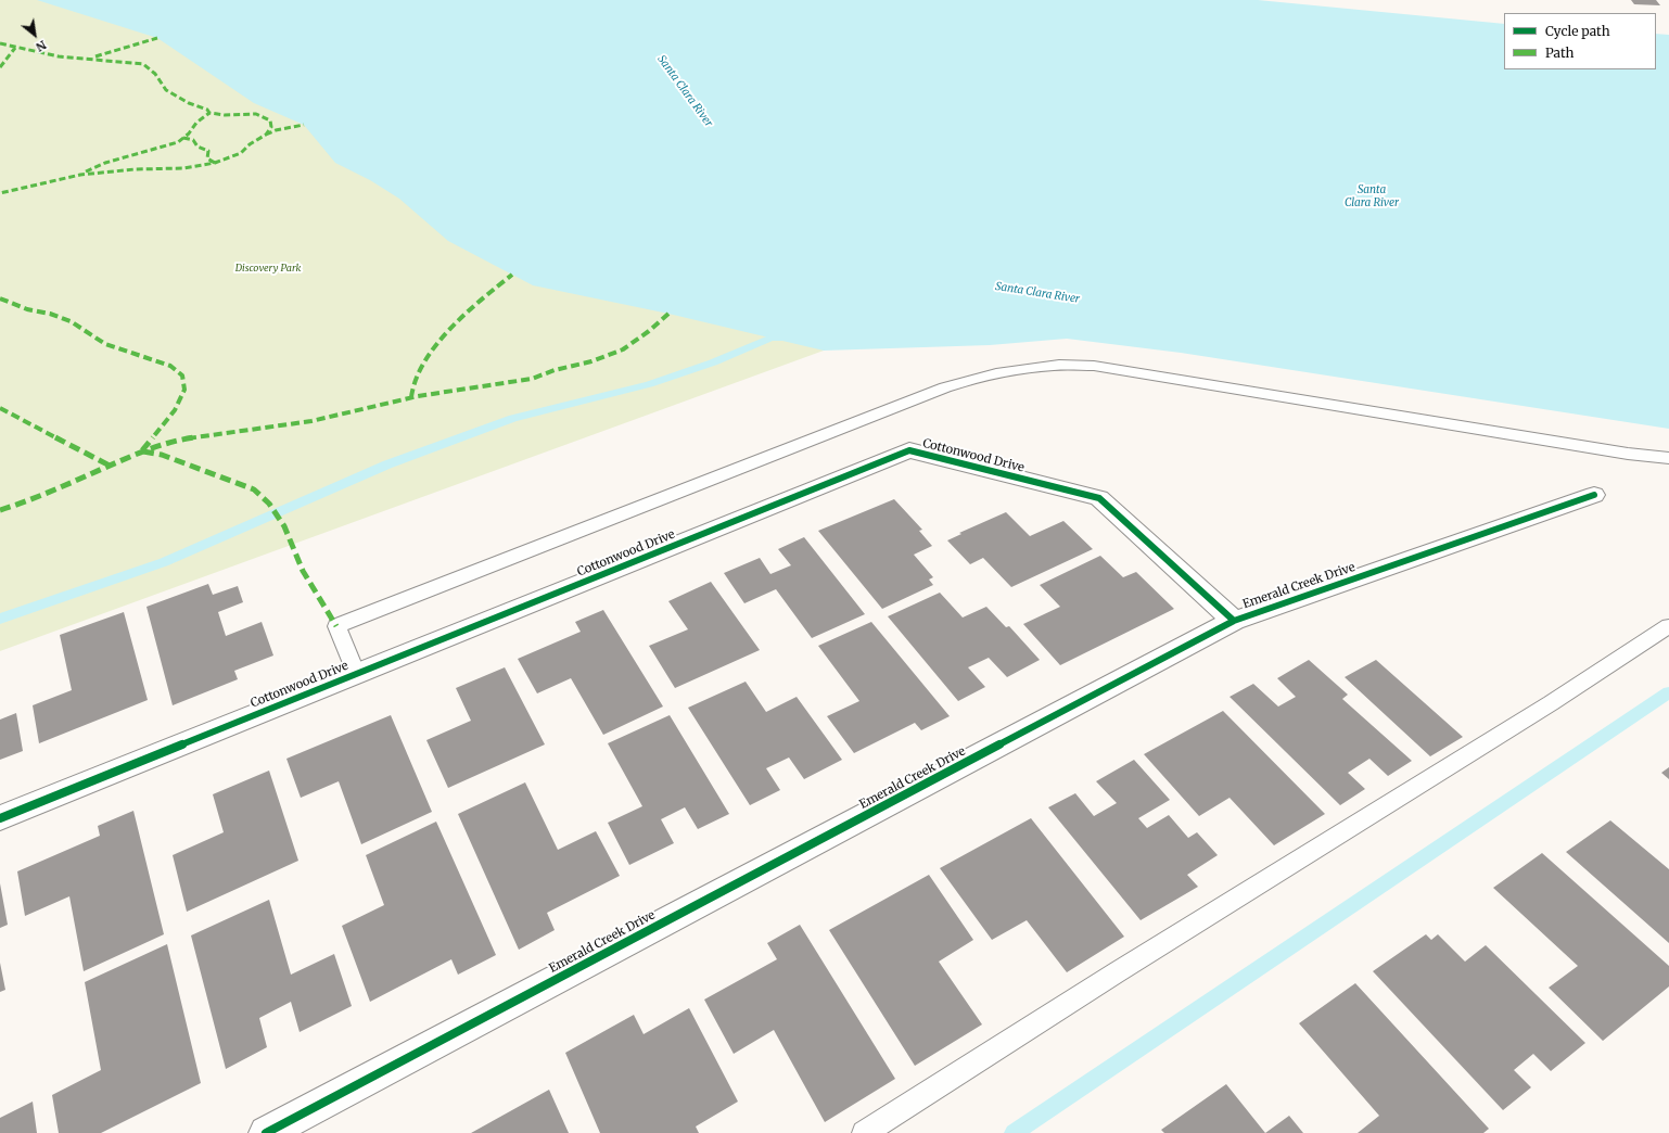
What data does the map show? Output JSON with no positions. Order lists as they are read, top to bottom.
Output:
{
  "streets": {
    "street": ["Cottonwood Drive", "Emerald Creek Drive"]
  },
  "crossings": [
    ["Cottonwood Drive", "Emerald Creek Drive"]
  ],
  "water": ["Santa Clara River"],
  "parks": ["Discovery Park"],
  "legend": ["Cycle path", "Path"],
  "north": "bottom right"
}
